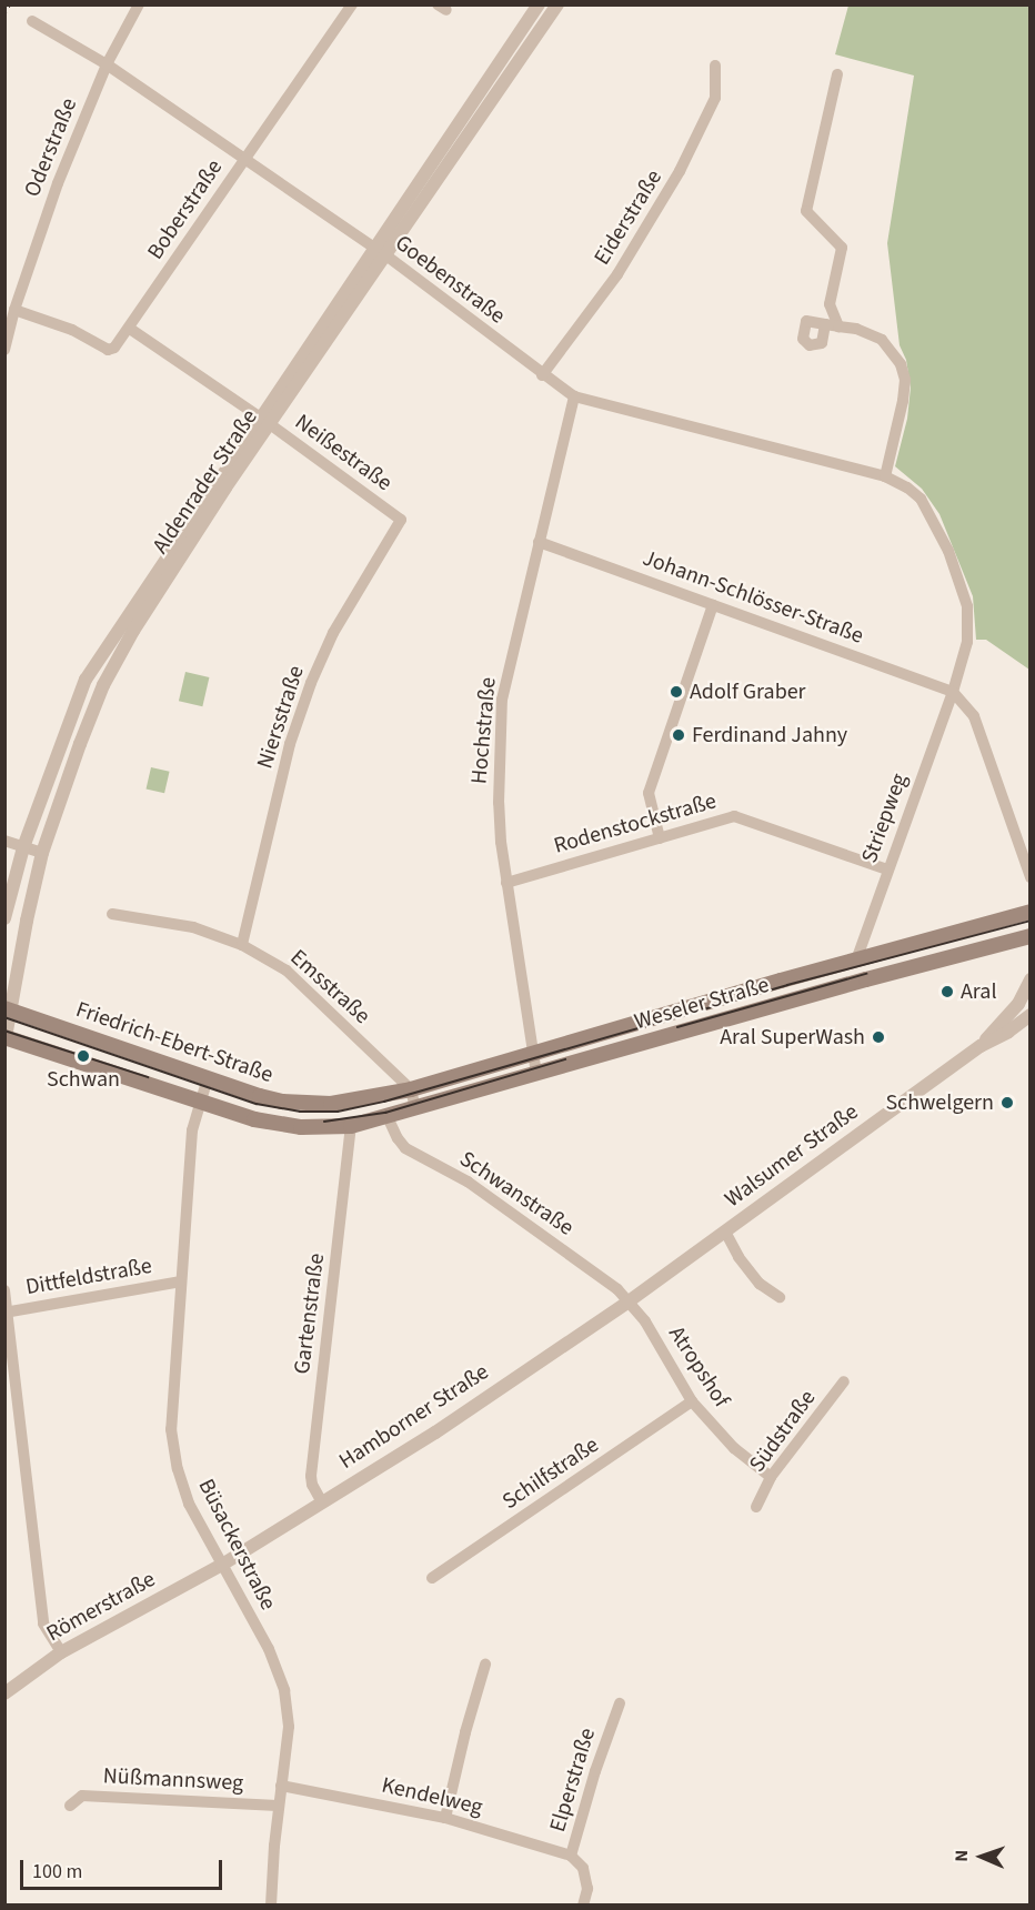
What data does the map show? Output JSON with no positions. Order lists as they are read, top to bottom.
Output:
{
  "streets": {
    "main road": ["Weseler Straße", "Friedrich-Ebert-Straße"],
    "street": [
      "Oderstraße",
      "Boberstraße",
      "Eiderstraße",
      "Goebenstraße",
      "Neißestraße",
      "Aldenrader Straße",
      "Johann-Schlösser-Straße",
      "Niersstraße",
      "Hochstraße",
      "Striepweg",
      "Rodenstockstraße",
      "Emsstraße",
      "Walsumer Straße",
      "Schwanstraße",
      "Dittfeldstraße",
      "Gartenstraße",
      "Atropshof",
      "Hamborner Straße",
      "Südstraße",
      "Schilfstraße",
      "Büsackerstraße",
      "Römerstraße",
      "Nüßmannsweg",
      "Elperstraße",
      "Kendelweg"
    ]
  },
  "crossings": [
    ["Oderstraße", "Boberstraße"],
    ["Oderstraße", "Goebenstraße"],
    ["Boberstraße", "Goebenstraße"],
    ["Boberstraße", "Neißestraße"],
    ["Eiderstraße", "Goebenstraße"],
    ["Goebenstraße", "Aldenrader Straße"],
    ["Goebenstraße", "Johann-Schlösser-Straße"],
    ["Goebenstraße", "Hochstraße"],
    ["Goebenstraße", "Striepweg"],
    ["Neißestraße", "Aldenrader Straße"],
    ["Neißestraße", "Niersstraße"],
    ["Aldenrader Straße", "Friedrich-Ebert-Straße"],
    ["Johann-Schlösser-Straße", "Hochstraße"],
    ["Johann-Schlösser-Straße", "Striepweg"],
    ["Niersstraße", "Emsstraße"],
    ["Hochstraße", "Rodenstockstraße"],
    ["Hochstraße", "Weseler Straße"],
    ["Striepweg", "Rodenstockstraße"],
    ["Striepweg", "Weseler Straße"],
    ["Emsstraße", "Weseler Straße"],
    ["Emsstraße", "Friedrich-Ebert-Straße"],
    ["Weseler Straße", "Friedrich-Ebert-Straße"],
    ["Weseler Straße", "Schwanstraße"],
    ["Friedrich-Ebert-Straße", "Schwanstraße"],
    ["Friedrich-Ebert-Straße", "Gartenstraße"],
    ["Friedrich-Ebert-Straße", "Büsackerstraße"],
    ["Walsumer Straße", "Schwanstraße"],
    ["Walsumer Straße", "Atropshof"],
    ["Walsumer Straße", "Hamborner Straße"],
    ["Schwanstraße", "Atropshof"],
    ["Schwanstraße", "Hamborner Straße"],
    ["Dittfeldstraße", "Büsackerstraße"],
    ["Gartenstraße", "Hamborner Straße"],
    ["Atropshof", "Hamborner Straße"],
    ["Atropshof", "Südstraße"],
    ["Atropshof", "Schilfstraße"],
    ["Hamborner Straße", "Büsackerstraße"],
    ["Hamborner Straße", "Römerstraße"],
    ["Büsackerstraße", "Römerstraße"],
    ["Büsackerstraße", "Nüßmannsweg"],
    ["Büsackerstraße", "Kendelweg"],
    ["Elperstraße", "Kendelweg"]
  ],
  "places": [
    "Adolf Graber",
    "Ferdinand Jahny",
    "Aral",
    "Aral SuperWash",
    "Schwan",
    "Schwelgern"
  ],
  "scale_bar": "100 m",
  "north": "left"
}
